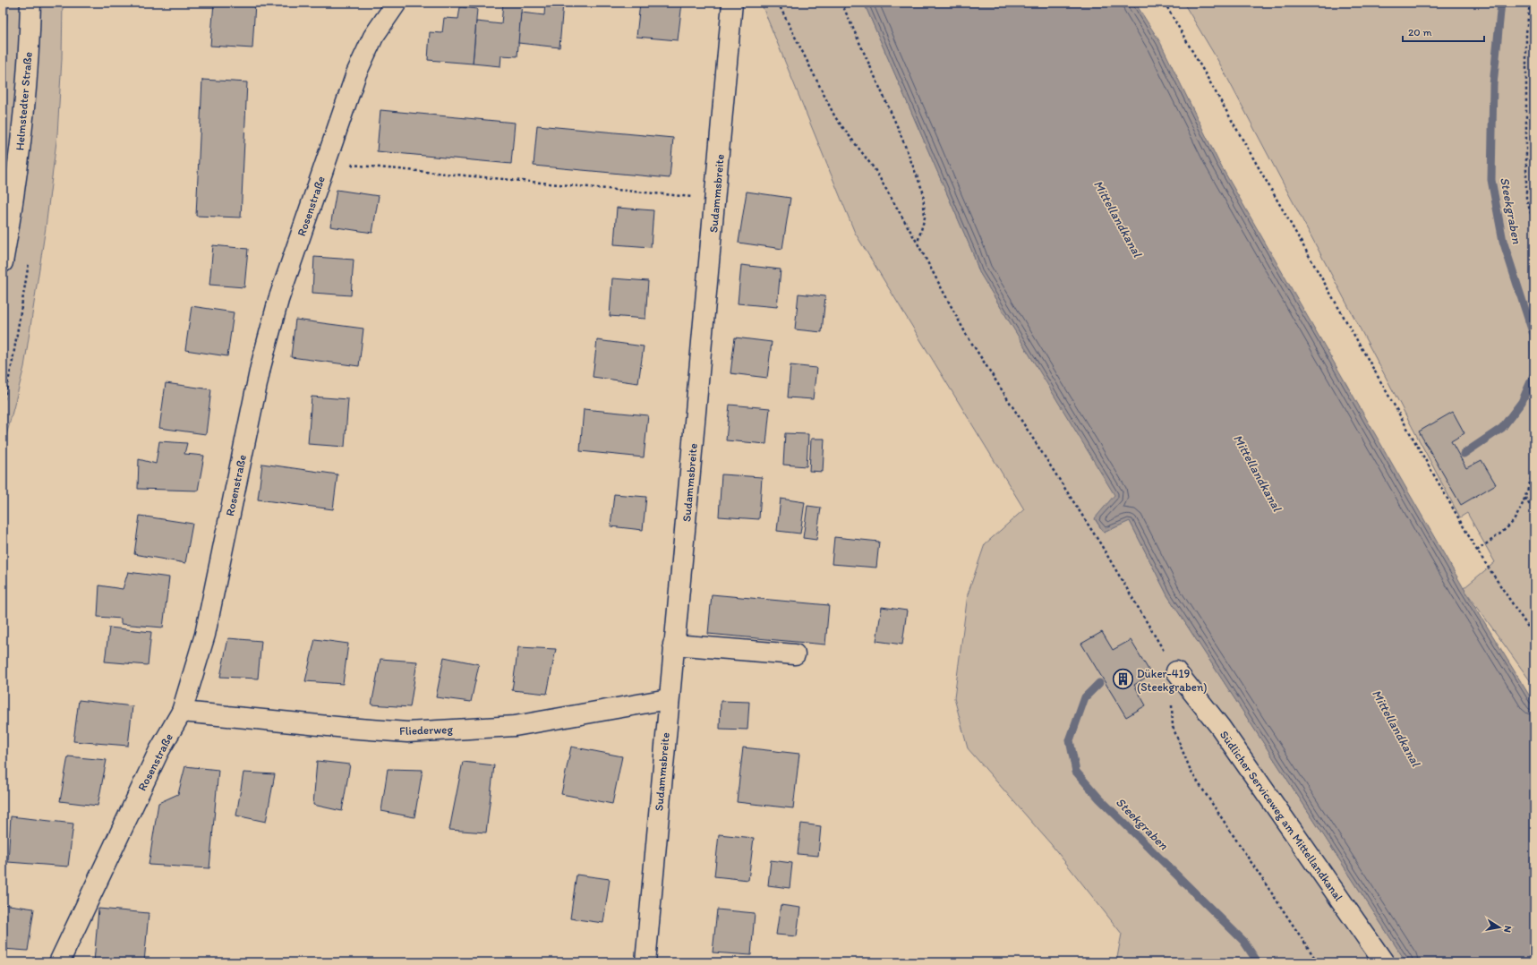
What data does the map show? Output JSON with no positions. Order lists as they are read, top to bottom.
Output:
{
  "streets": {
    "street": [
      "Helmstedter Straße",
      "Sudammsbreite",
      "Rosenstraße",
      "Fliederweg",
      "Südlicher Serviceweg am Mittellandkanal"
    ]
  },
  "crossings": [
    ["Sudammsbreite", "Fliederweg"],
    ["Rosenstraße", "Fliederweg"]
  ],
  "water": ["Steekgraben", "Mittellandkanal"],
  "places": {
    "building": ["Düker-419 (Steekgraben)"]
  },
  "scale_bar": "20 m",
  "north": "right"
}
